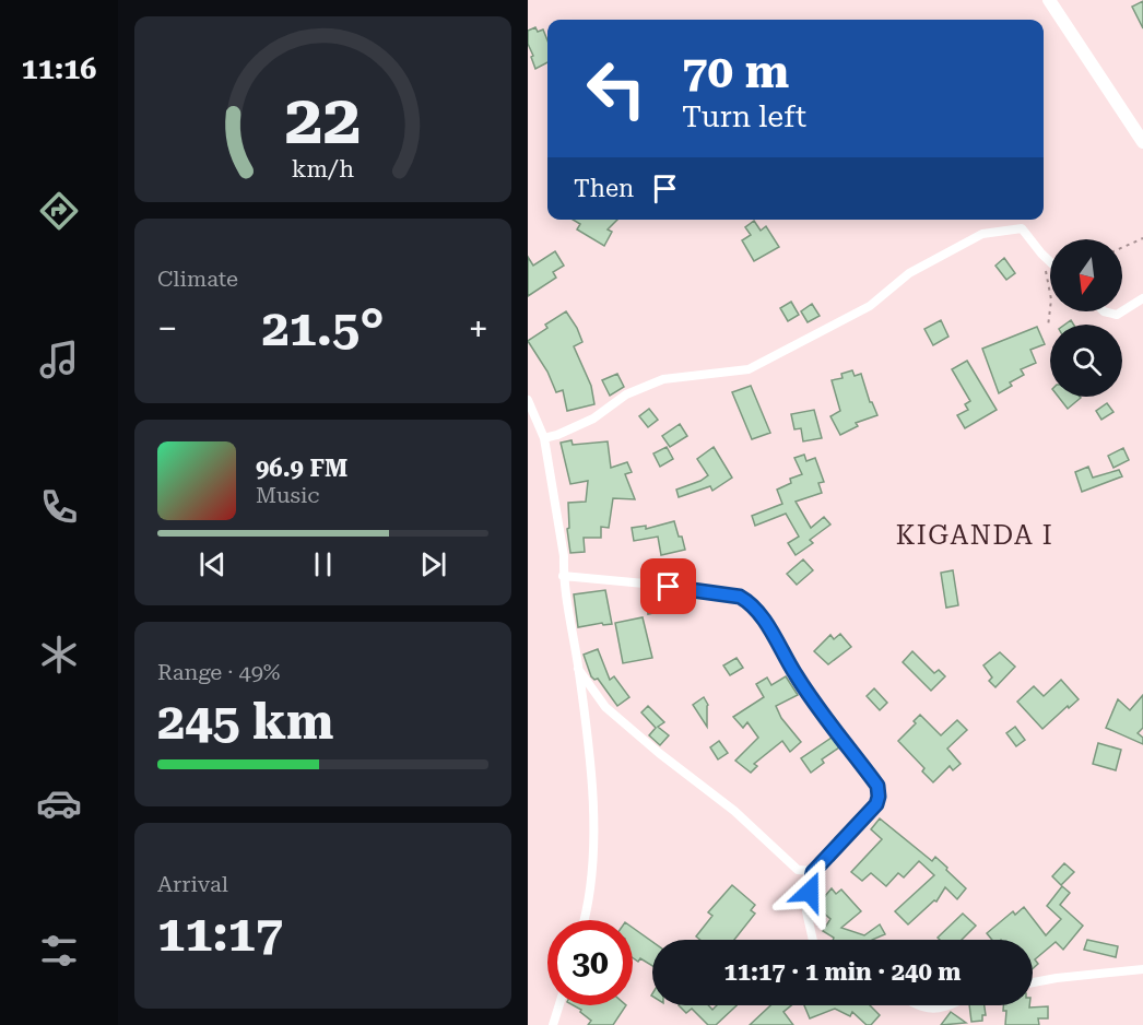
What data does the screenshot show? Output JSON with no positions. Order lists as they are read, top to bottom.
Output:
{
  "districts": ["KIGANDA I"],
  "north": "bottom",
  "page": {
    "tabs": "11:16",
    "turn": ["70 m", "Turn left"],
    "then": "Then",
    "tile": [
      "Climate",
      ["Range · 49%", "245 km"],
      ["Arrival", "11:17"]
    ],
    "heat": ["−", "21.5°", "+"],
    "song": ["96.9 FM", "Music"],
    "limit": "30",
    "trip": "11:17 · 1 min · 240 m",
    "gauge": ["22", "km/h"]
  }
}
